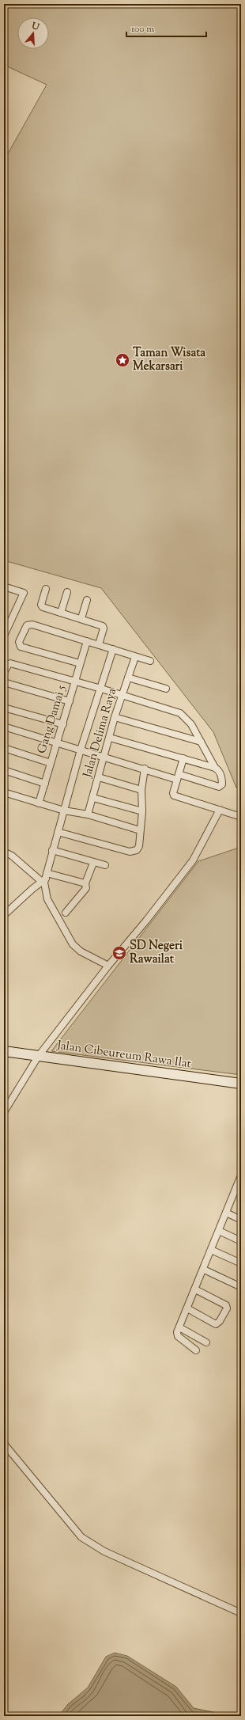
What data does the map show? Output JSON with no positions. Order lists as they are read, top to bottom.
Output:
{
  "streets": {
    "street": ["Gang Damai 5", "Jalan Delima Raya", "Jalan Cibeureum Rawa Ilat"]
  },
  "places": {
    "place": ["Taman Wisata Mekarsari"],
    "school or university": ["SD Negeri Rawailat"]
  },
  "scale_bar": "100 m",
  "north": "top"
}
